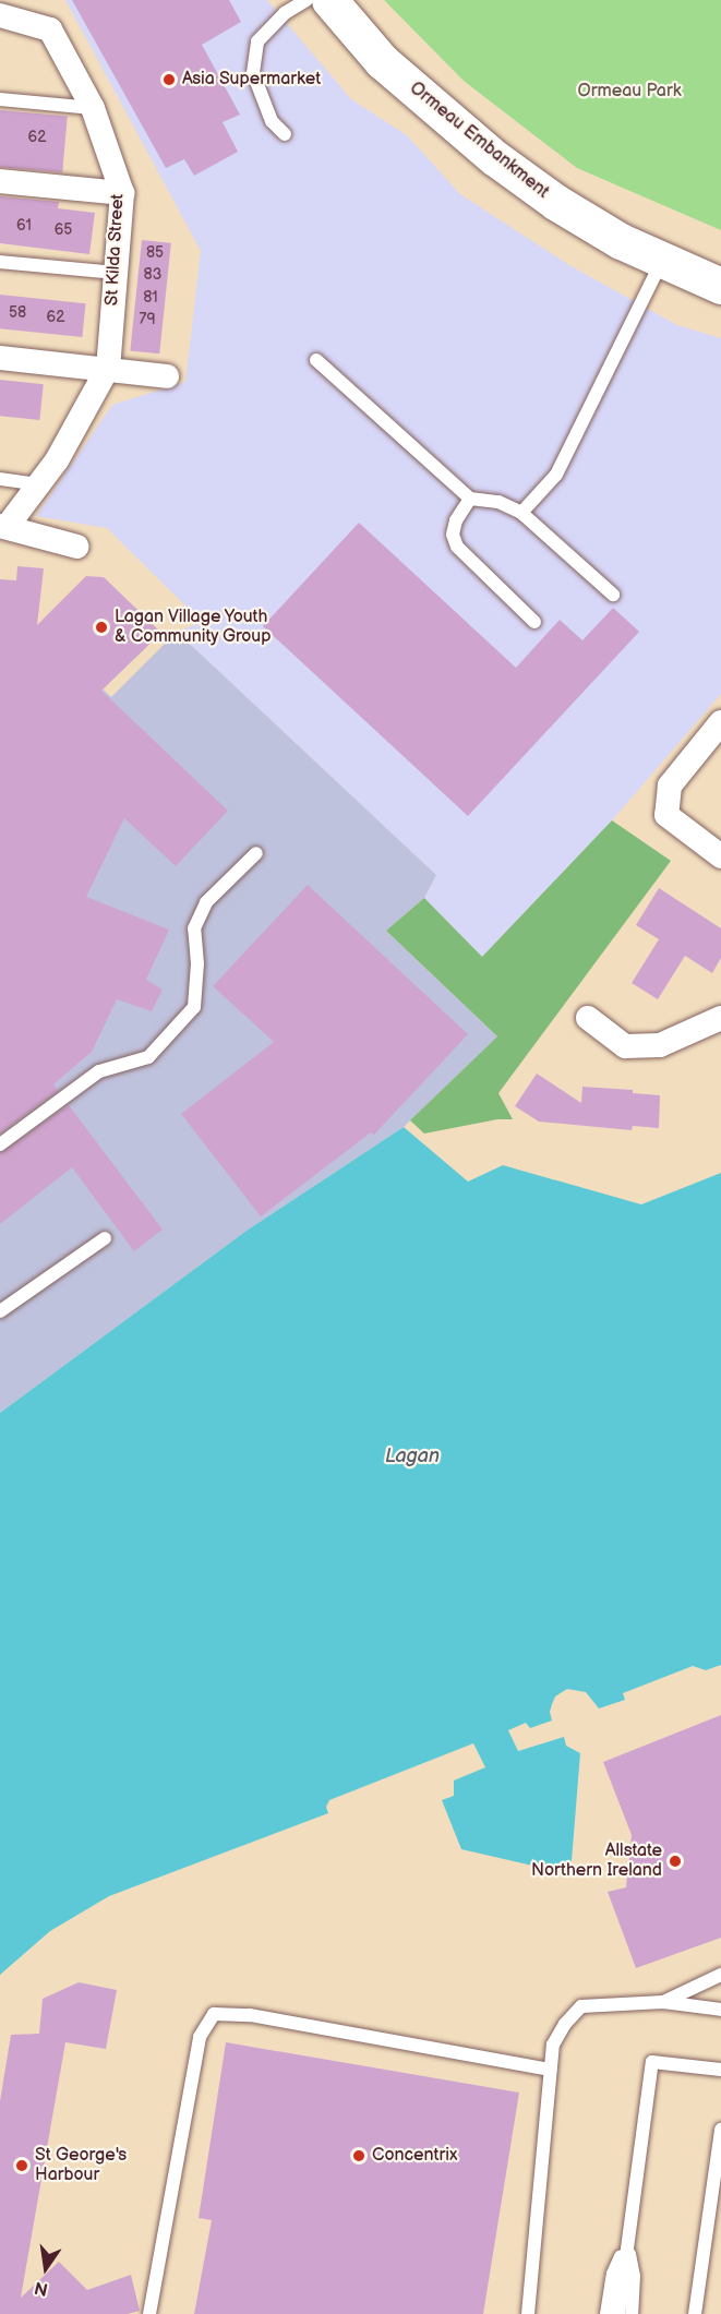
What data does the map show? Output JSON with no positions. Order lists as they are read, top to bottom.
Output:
{
  "streets": {
    "street": ["Ormeau Embankment", "St Kilda Street"]
  },
  "water": ["Lagan"],
  "parks": ["Ormeau Park"],
  "places": [
    "Asia Supermarket",
    "Lagan Village Youth & Community Group",
    "Allstate Northern Ireland",
    "Concentrix",
    "St George's Harbour"
  ],
  "house_numbers": [
    "62",
    "61",
    "65",
    "85",
    "83",
    "81",
    "58",
    "62",
    "79"
  ],
  "north": "bottom"
}
